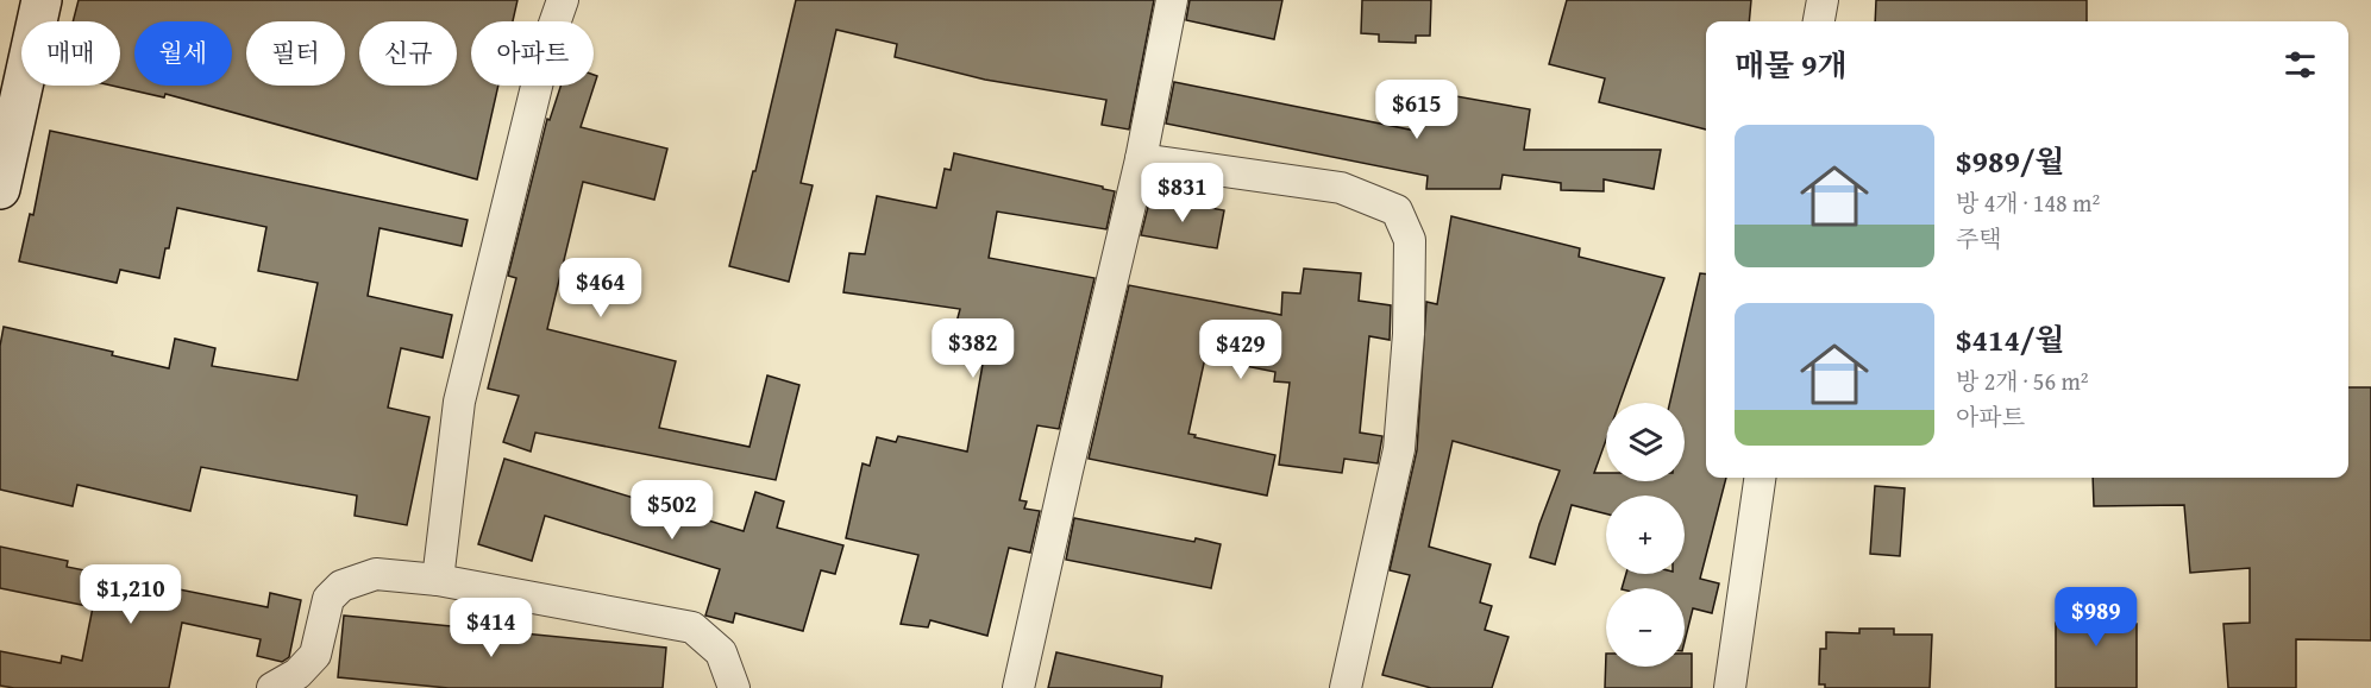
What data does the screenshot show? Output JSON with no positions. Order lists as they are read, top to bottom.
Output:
{
  "page": {
    "chip": [
      "매매",
      "월세",
      "필터",
      "신규",
      "아파트"
    ],
    "heading": "매물 9개",
    "price": [
      "$615",
      "$831",
      "$464",
      "$382",
      "$429",
      "$502",
      "$1,210",
      "$989",
      "$414"
    ],
    "list": [
      {
        "name": "$989/월",
        "note": "방 4개 · 148 m² · 주택"
      },
      {
        "name": "$414/월",
        "note": "방 2개 · 56 m² · 아파트"
      }
    ],
    "map_buttons": ["+", "−"]
  }
}
